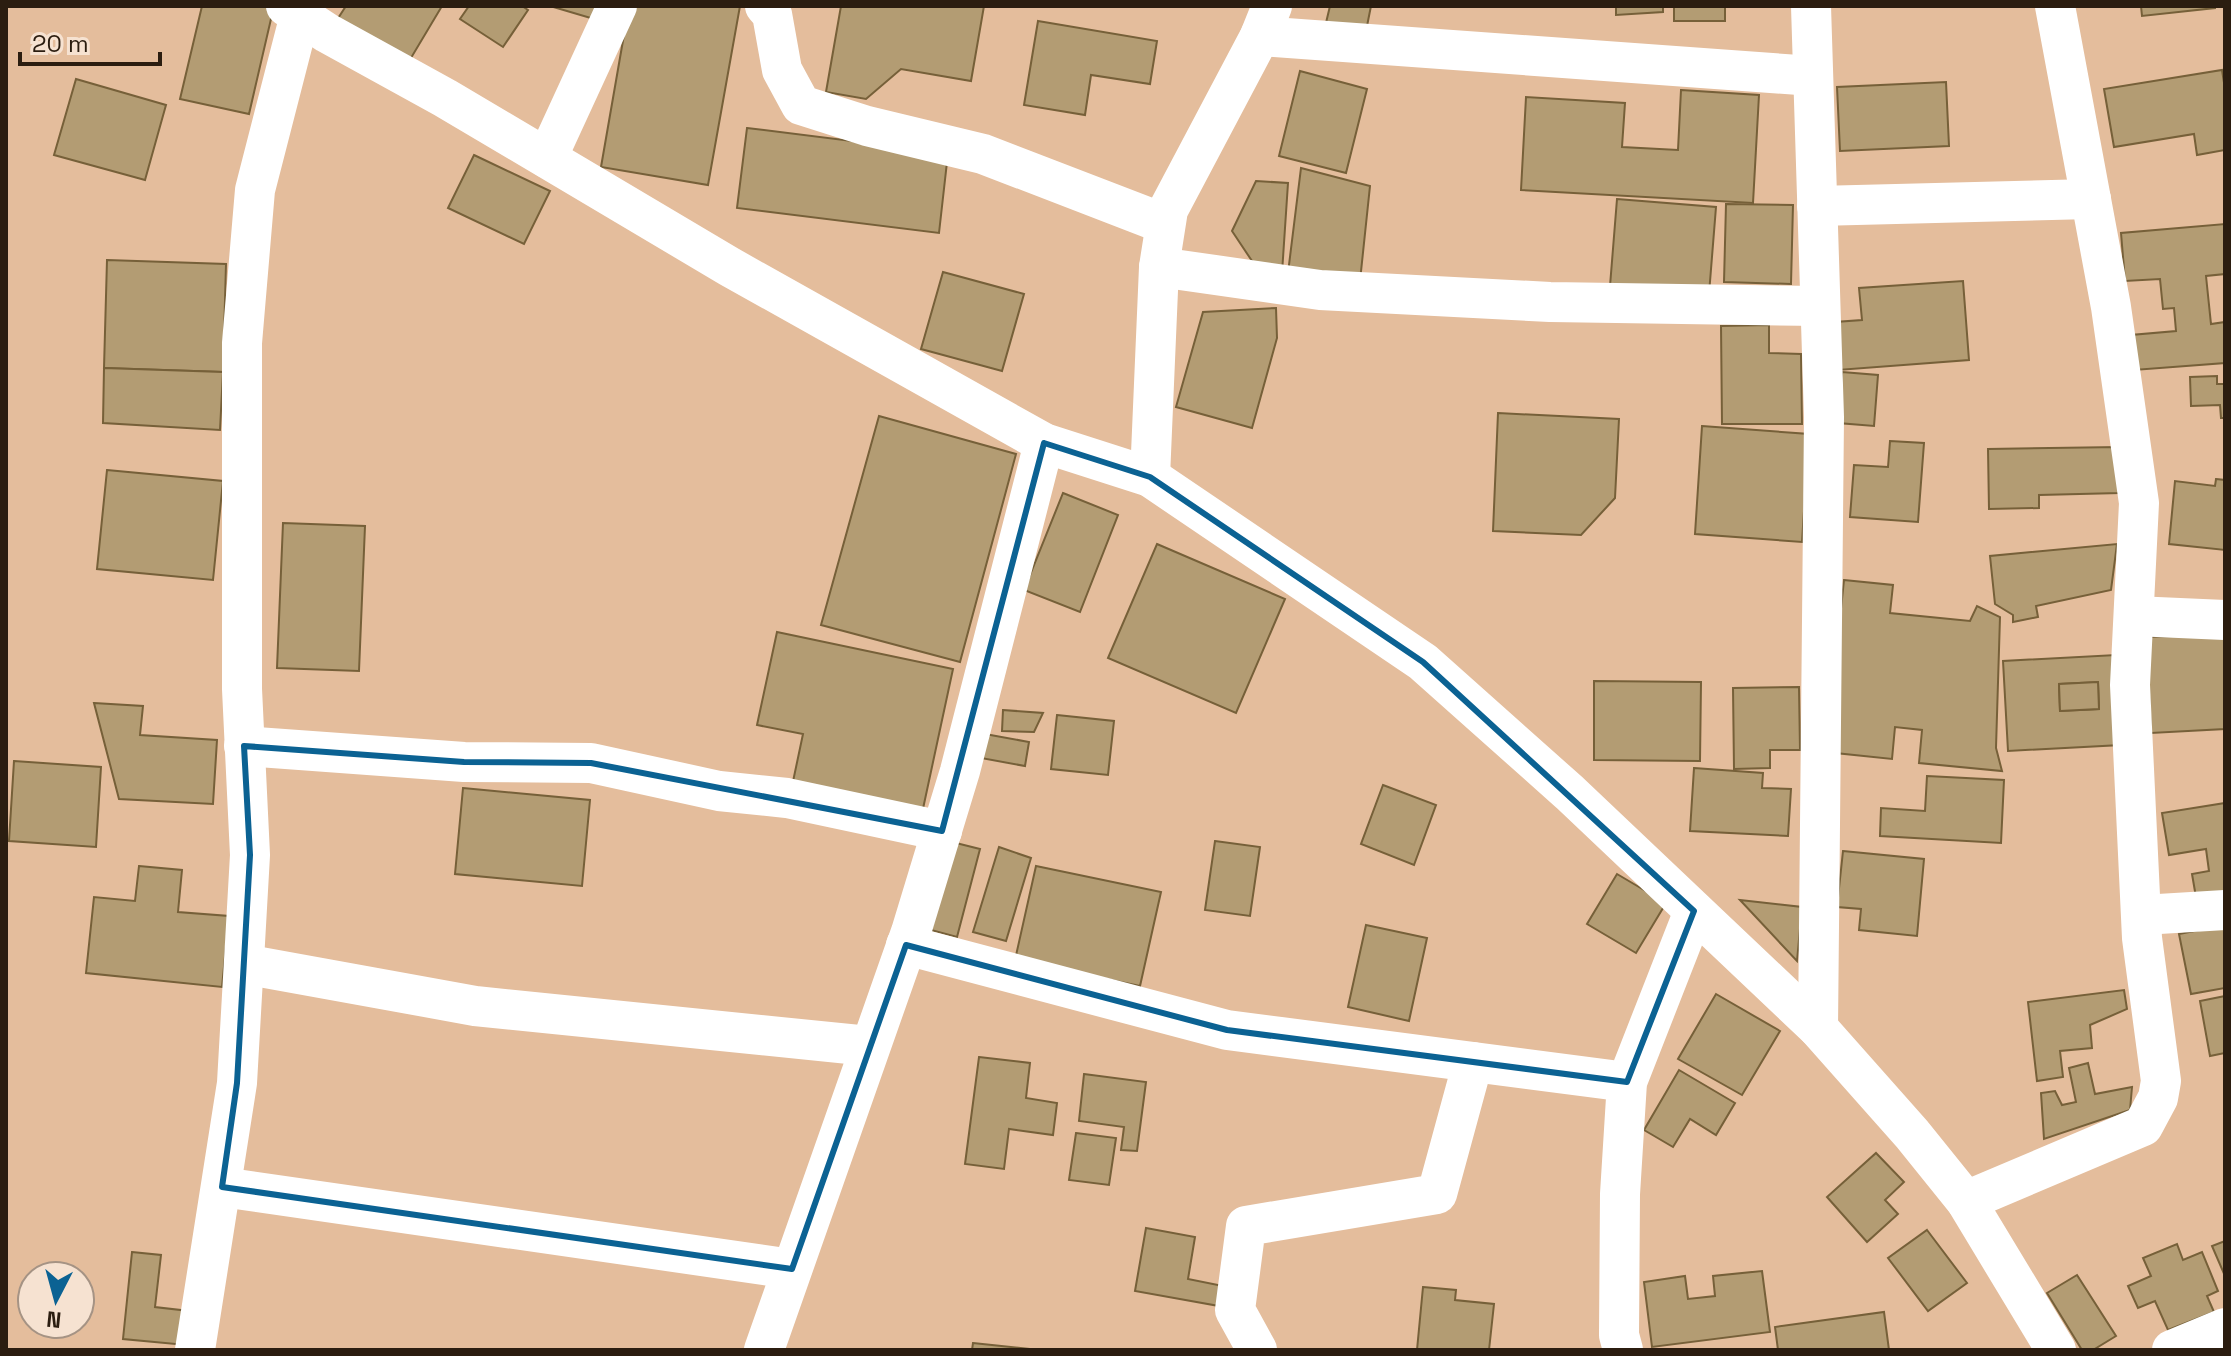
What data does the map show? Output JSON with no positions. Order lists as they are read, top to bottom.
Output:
{
  "scale_bar": "20 m",
  "north": "bottom"
}
